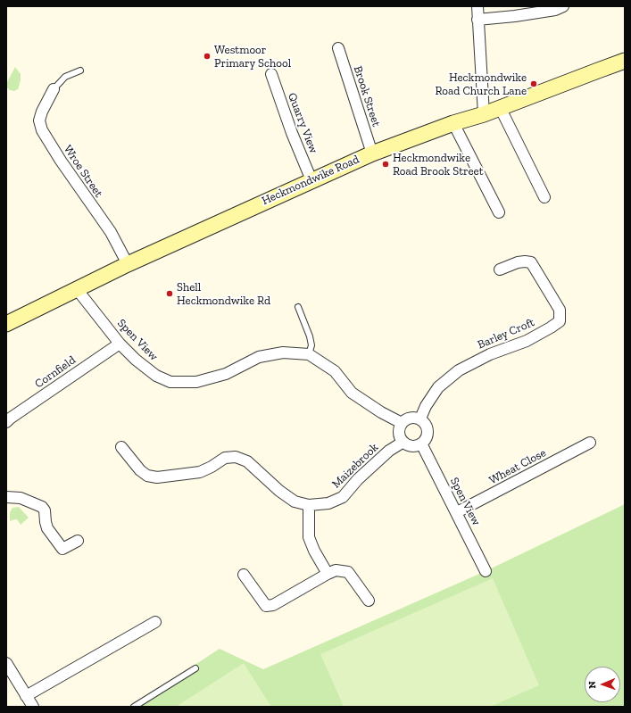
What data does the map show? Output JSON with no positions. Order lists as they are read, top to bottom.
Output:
{
  "streets": {
    "main road": ["Heckmondwike Road"],
    "street": [
      "Brook Street",
      "Quarry View",
      "Wroe Street",
      "Barley Croft",
      "Spen View",
      "Cornfield",
      "Maizebrook",
      "Wheat Close"
    ]
  },
  "crossings": [
    ["Brook Street", "Heckmondwike Road"],
    ["Quarry View", "Heckmondwike Road"],
    ["Wroe Street", "Heckmondwike Road"],
    ["Heckmondwike Road", "Spen View"],
    ["Barley Croft", "Spen View"],
    ["Barley Croft", "Maizebrook"],
    ["Spen View", "Cornfield"],
    ["Spen View", "Maizebrook"],
    ["Spen View", "Wheat Close"]
  ],
  "places": [
    "Westmoor Primary School",
    "Heckmondwike Road Church Lane",
    "Heckmondwike Road Brook Street",
    "Shell Heckmondwike Rd"
  ],
  "north": "left"
}
